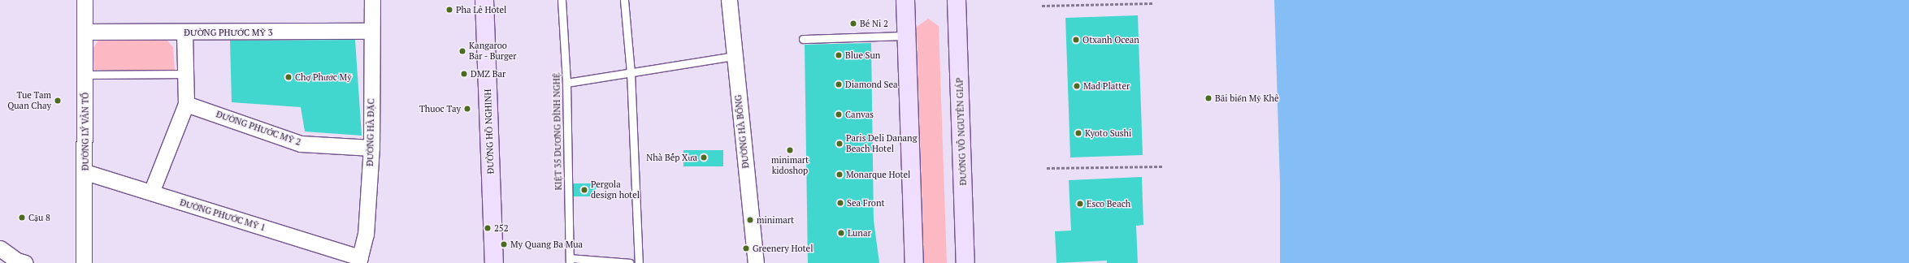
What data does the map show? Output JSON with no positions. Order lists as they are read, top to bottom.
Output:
{
  "streets": {
    "main road": ["ĐƯỜNG HỒ NGHINH", "ĐƯỜNG VÕ NGUYÊN GIÁP"],
    "street": [
      "ĐƯỜNG PHƯỚC MỸ 3",
      "ĐƯỜNG PHƯỚC MỸ 2",
      "ĐƯỜNG LÝ VĂN TỐ",
      "ĐƯỜNG HÀ BỔNG",
      "ĐƯỜNG HÀ ĐẶC",
      "ĐƯỜNG PHƯỚC MỸ 1"
    ],
    "lane": ["KIỆT 35 DƯƠNG ĐÌNH NGHỆ"]
  },
  "crossings": [
    ["ĐƯỜNG PHƯỚC MỸ 3", "ĐƯỜNG LÝ VĂN TỐ"],
    ["ĐƯỜNG PHƯỚC MỸ 3", "ĐƯỜNG HÀ ĐẶC"],
    ["ĐƯỜNG PHƯỚC MỸ 2", "ĐƯỜNG HÀ ĐẶC"],
    ["ĐƯỜNG LÝ VĂN TỐ", "ĐƯỜNG PHƯỚC MỸ 1"],
    ["ĐƯỜNG HÀ ĐẶC", "ĐƯỜNG PHƯỚC MỸ 1"]
  ],
  "places": [
    "Pha Lê Hotel",
    "Bé Ni 2",
    "Otxanh Ocean",
    "Kangaroo Bar - Burger",
    "Blue Sun",
    "DMZ Bar",
    "Chợ Phước Mỹ",
    "Diamond Sea",
    "Mad Platter",
    "Bãi biển Mỹ Khê",
    "Tue Tam Quan Chay",
    "Thuoc Tay",
    "Canvas",
    "Kyoto Sushi",
    "Paris Deli Danang Beach Hotel",
    "minimart kidoshop",
    "Nhà Bếp Xưa",
    "Monarque Hotel",
    "Pergola design hotel",
    "Sea Front",
    "Esco Beach",
    "Cậu 8",
    "minimart",
    "252",
    "Lunar",
    "My Quang Ba Mua",
    "Greenery Hotel"
  ]
}
